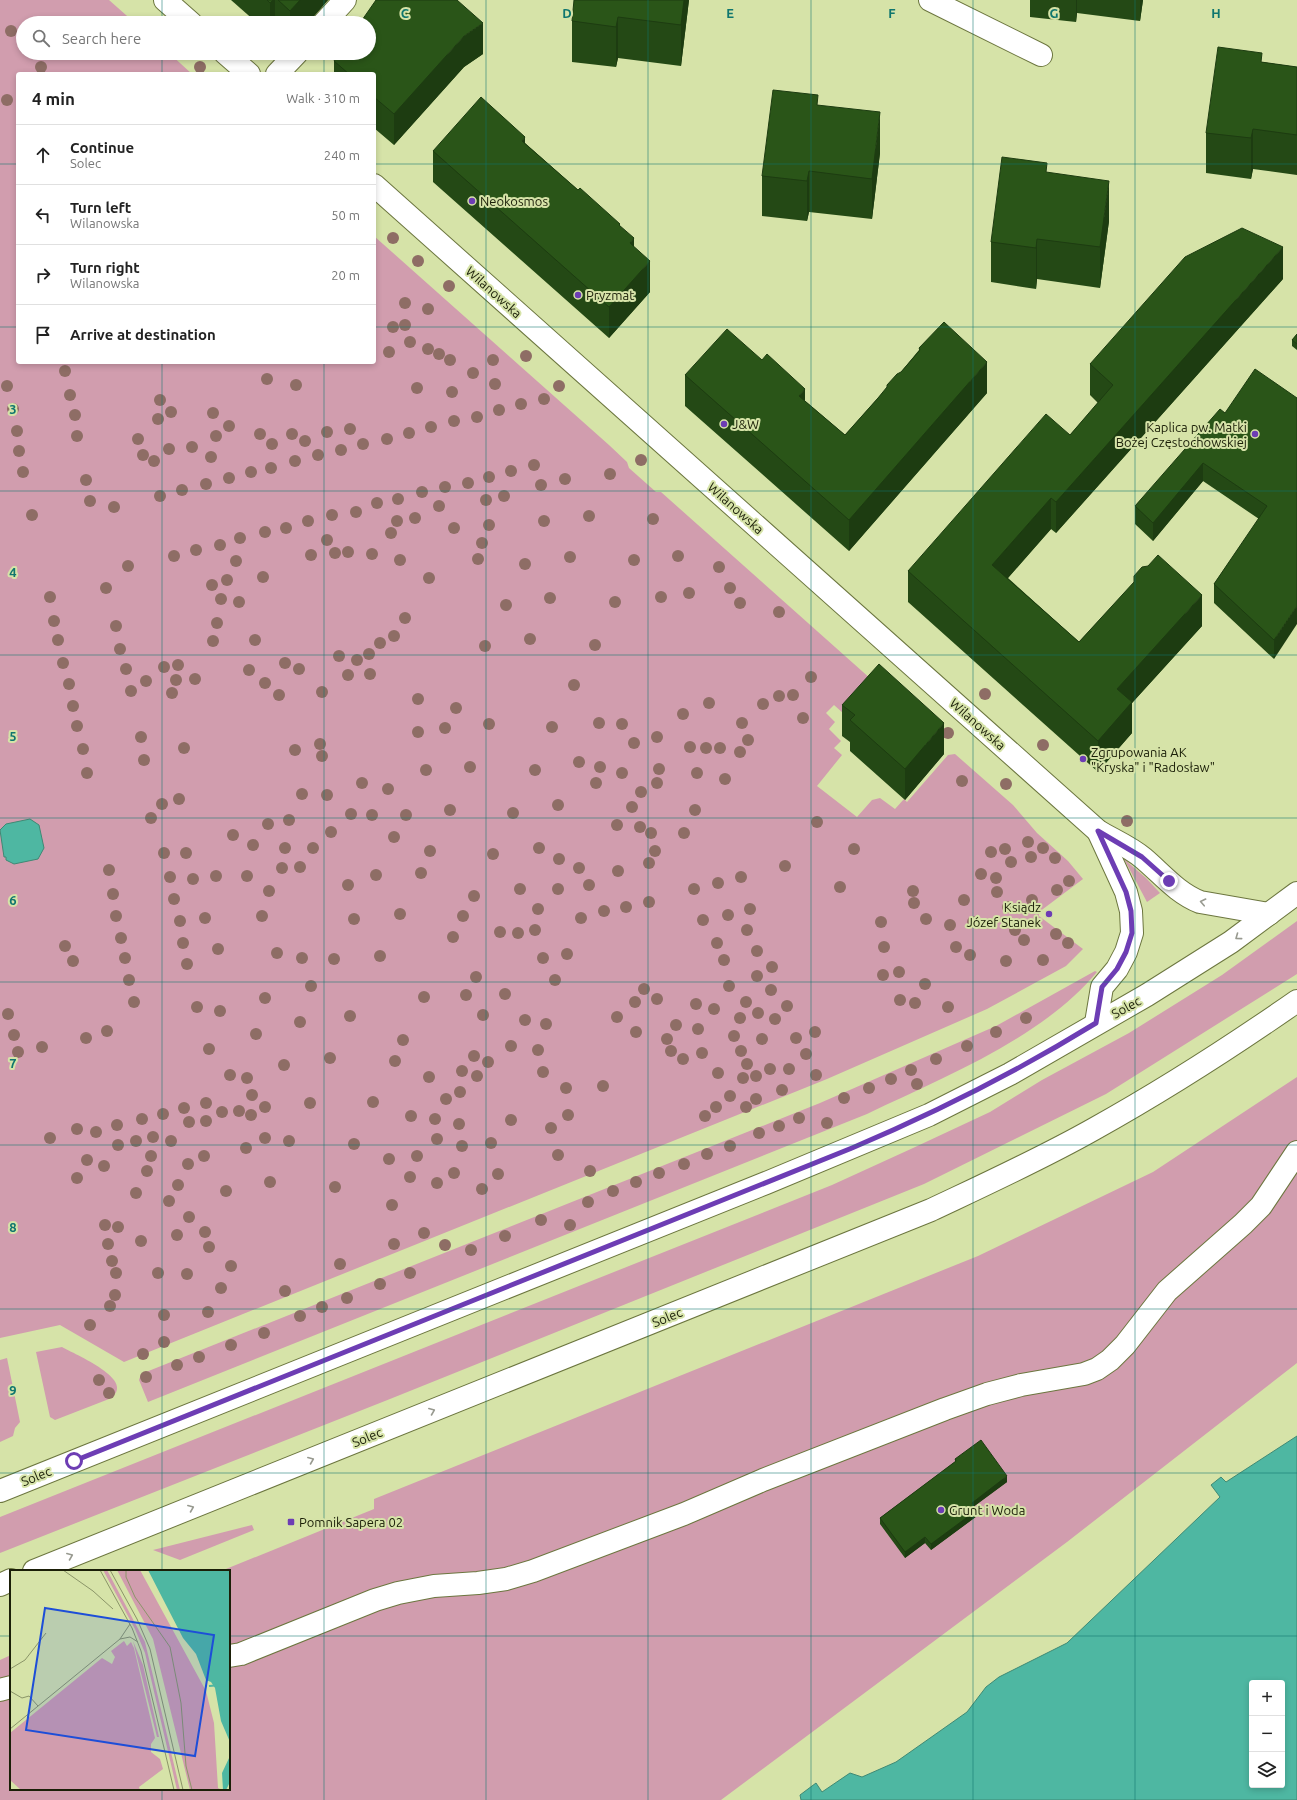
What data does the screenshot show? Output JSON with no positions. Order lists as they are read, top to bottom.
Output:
{
  "streets": {
    "main road": ["Wilanowska", "Solec"]
  },
  "crossings": [
    ["Wilanowska", "Solec"]
  ],
  "places": {
    "other": [
      "Neokosmos",
      "Pryzmat",
      "J&W",
      "Kaplica pw. Matki Bożej Częstochowskiej",
      "Zgrupowania AK \"Kryska\" i \"Radosław\"",
      "Ksiądz Józef Stanek",
      "Grunt i Woda"
    ],
    "transit": ["Pomnik Sapera 02"]
  },
  "page": {
    "search": "Search here",
    "heading": ["4 min", "Walk · 310 m"],
    "list": [
      ["Continue", "Solec", "240 m"],
      ["Turn left", "Wilanowska", "50 m"],
      ["Turn right", "Wilanowska", "20 m"],
      "Arrive at destination"
    ],
    "map_buttons": ["+", "−"]
  },
  "grid": {
    "columns": [
      "C",
      "D",
      "E",
      "F",
      "G",
      "H"
    ],
    "rows": [
      "3",
      "4",
      "5",
      "6",
      "7",
      "8",
      "9"
    ]
  }
}
